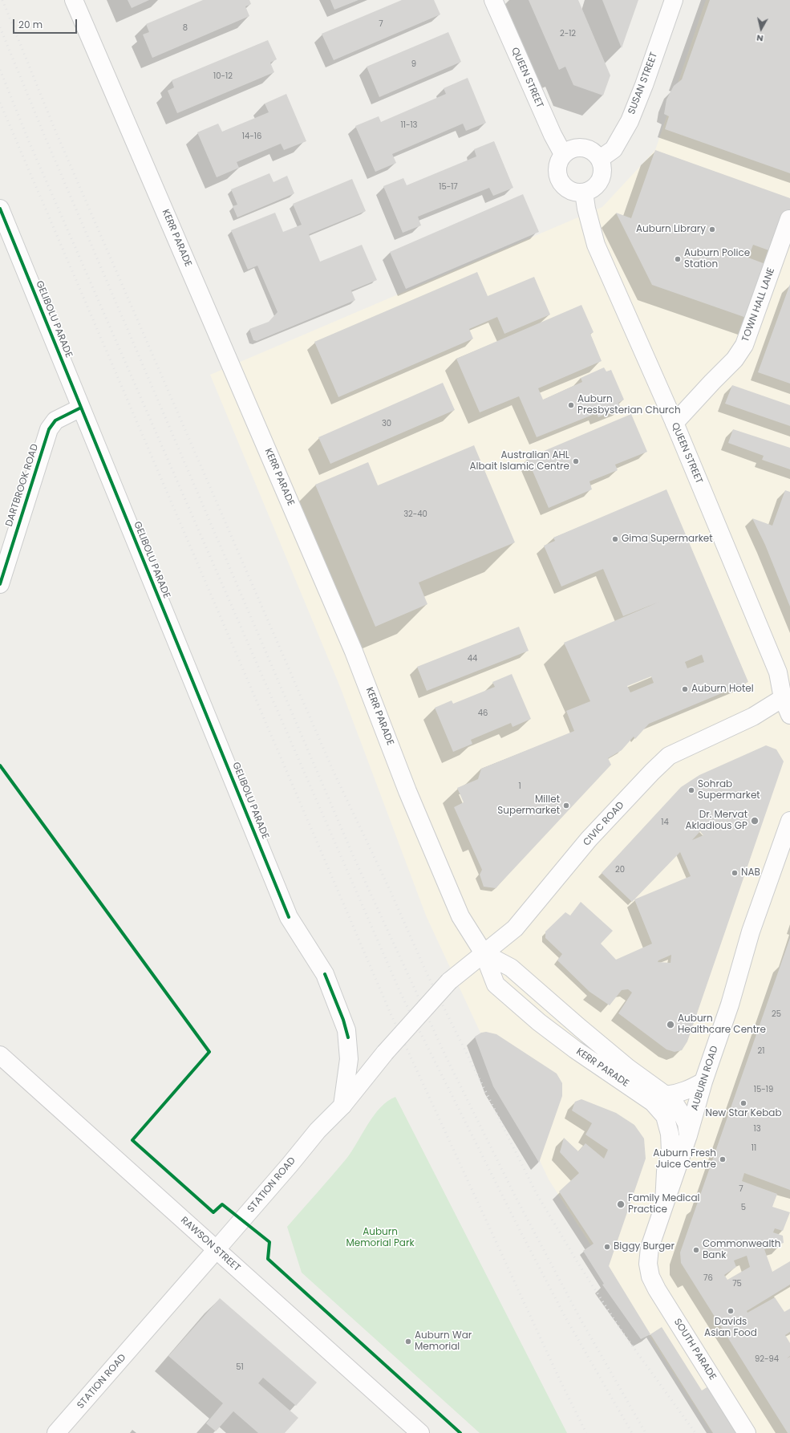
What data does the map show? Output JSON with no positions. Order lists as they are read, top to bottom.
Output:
{
  "streets": {
    "street": [
      "QUEEN STREET",
      "SUSAN STREET",
      "KERR PARADE",
      "TOWN HALL LANE",
      "GELIBOLU PARADE",
      "DARTBROOK ROAD",
      "CIVIC ROAD",
      "AUBURN ROAD",
      "STATION ROAD",
      "RAWSON STREET",
      "SOUTH PARADE"
    ]
  },
  "crossings": [
    ["QUEEN STREET", "SUSAN STREET"],
    ["QUEEN STREET", "TOWN HALL LANE"],
    ["QUEEN STREET", "CIVIC ROAD"],
    ["KERR PARADE", "CIVIC ROAD"],
    ["KERR PARADE", "AUBURN ROAD"],
    ["GELIBOLU PARADE", "DARTBROOK ROAD"],
    ["GELIBOLU PARADE", "STATION ROAD"],
    ["CIVIC ROAD", "STATION ROAD"],
    ["AUBURN ROAD", "SOUTH PARADE"],
    ["STATION ROAD", "RAWSON STREET"]
  ],
  "parks": ["Auburn Memorial Park"],
  "places": [
    "Auburn Library",
    "Auburn Police Station",
    "Auburn Presbysterian Church",
    "Australian AHL Albait Islamic Centre",
    "Gima Supermarket",
    "Auburn Hotel",
    "Sohrab Supermarket",
    "Millet Supermarket",
    "Dr. Mervat Akladious GP",
    "NAB",
    "Auburn Healthcare Centre",
    "New Star Kebab",
    "Auburn Fresh Juice Centre",
    "Family Medical Practice",
    "Biggy Burger",
    "Commonwealth Bank",
    "Davids Asian Food",
    "Auburn War Memorial"
  ],
  "house_numbers": [
    "7",
    "8",
    "2-12",
    "9",
    "10-12",
    "11-13",
    "14-16",
    "15-17",
    "30",
    "32-40",
    "44",
    "46",
    "1",
    "14",
    "20",
    "25",
    "21",
    "15-19",
    "13",
    "11",
    "7",
    "5",
    "76",
    "75",
    "92-94",
    "51"
  ],
  "scale_bar": "20 m",
  "north": "bottom"
}
